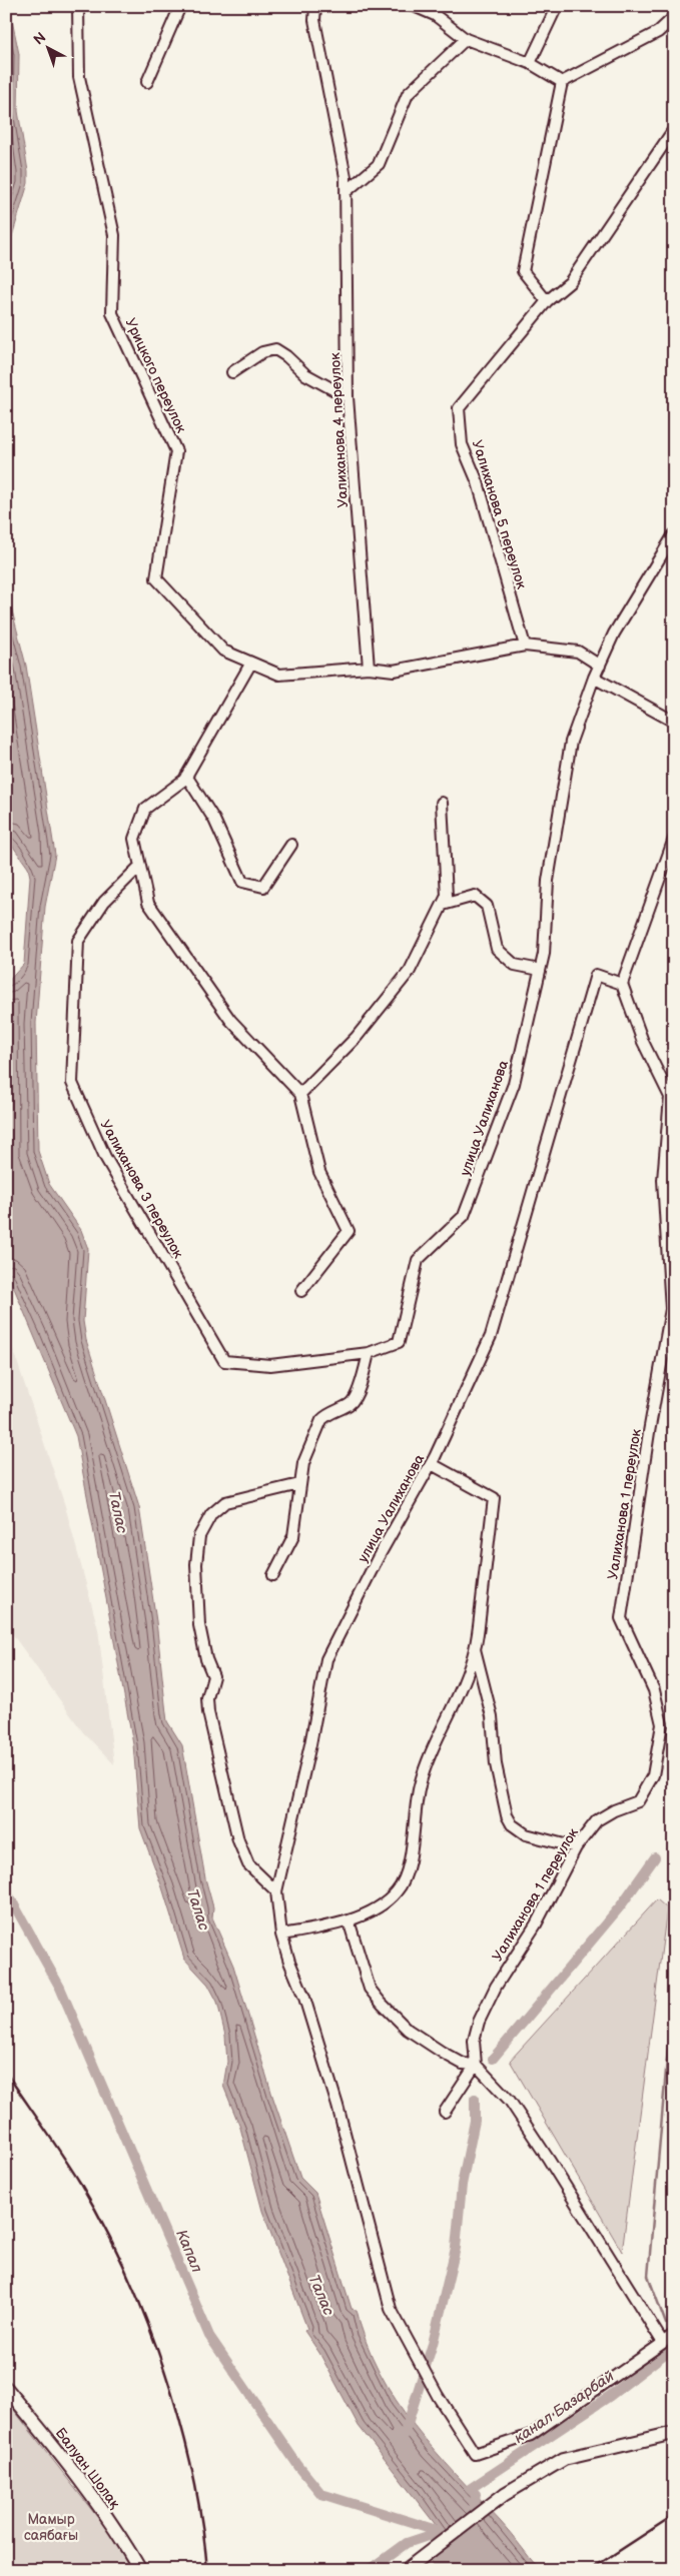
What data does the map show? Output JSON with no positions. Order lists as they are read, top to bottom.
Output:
{
  "streets": {
    "main road": ["Балуан Шолақ"],
    "street": [
      "Урицкого переулок",
      "Уалиханова 4 переулок",
      "Уалиханова 5 переулок",
      "улица Уалиханова",
      "Уалиханова 3 переулок",
      "Уалиханова 1 переулок"
    ]
  },
  "crossings": [
    ["улица Уалиханова", "Уалиханова 3 переулок"],
    ["улица Уалиханова", "Уалиханова 1 переулок"]
  ],
  "water": ["Талас", "Капал", "канал Базарбай"],
  "parks": ["Мамыр саябағы"],
  "north": "top left"
}
